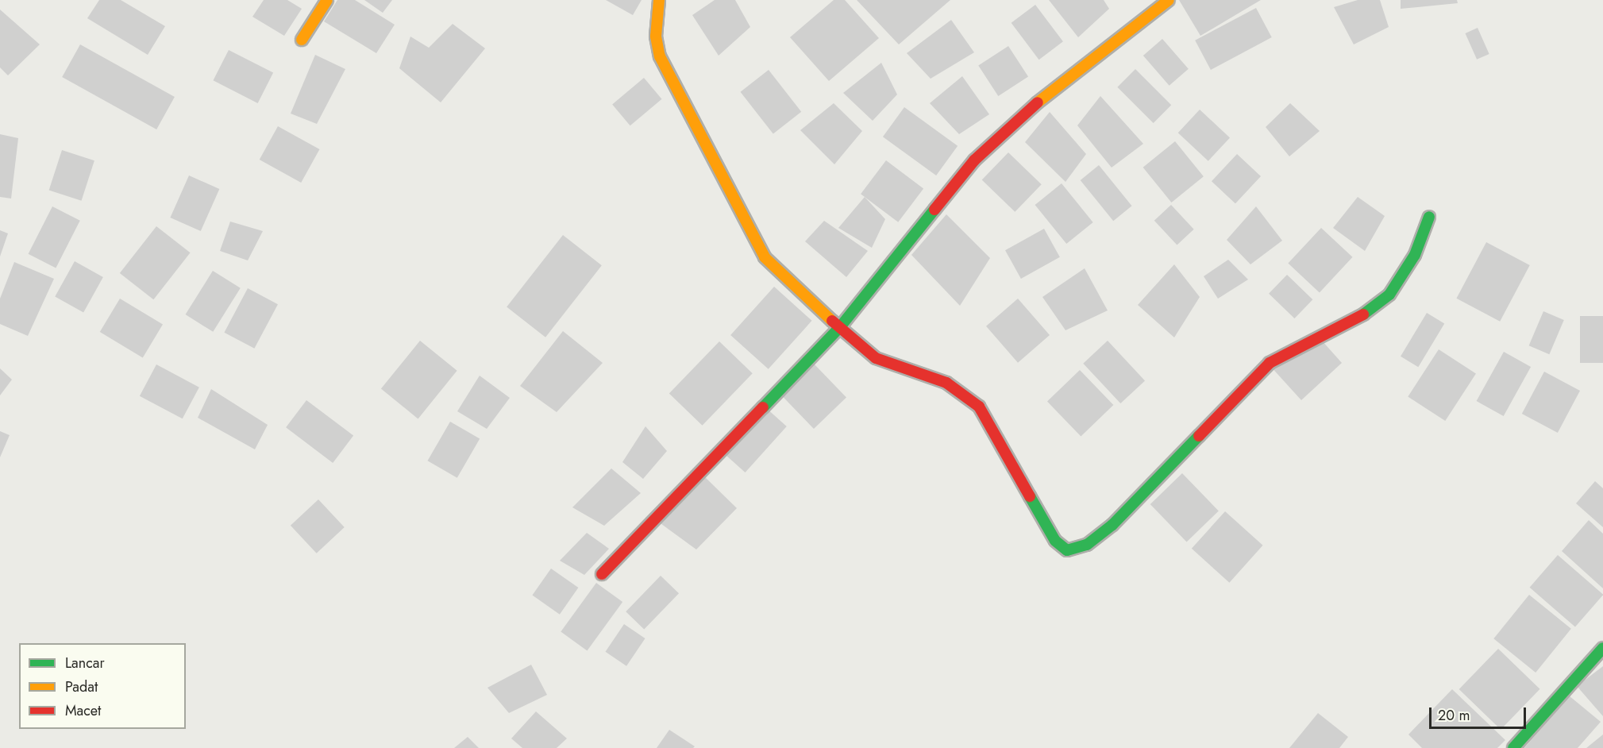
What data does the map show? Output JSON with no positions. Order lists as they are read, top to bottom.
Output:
{
  "legend": ["Lancar", "Padat", "Macet"],
  "scale_bar": "20 m"
}
